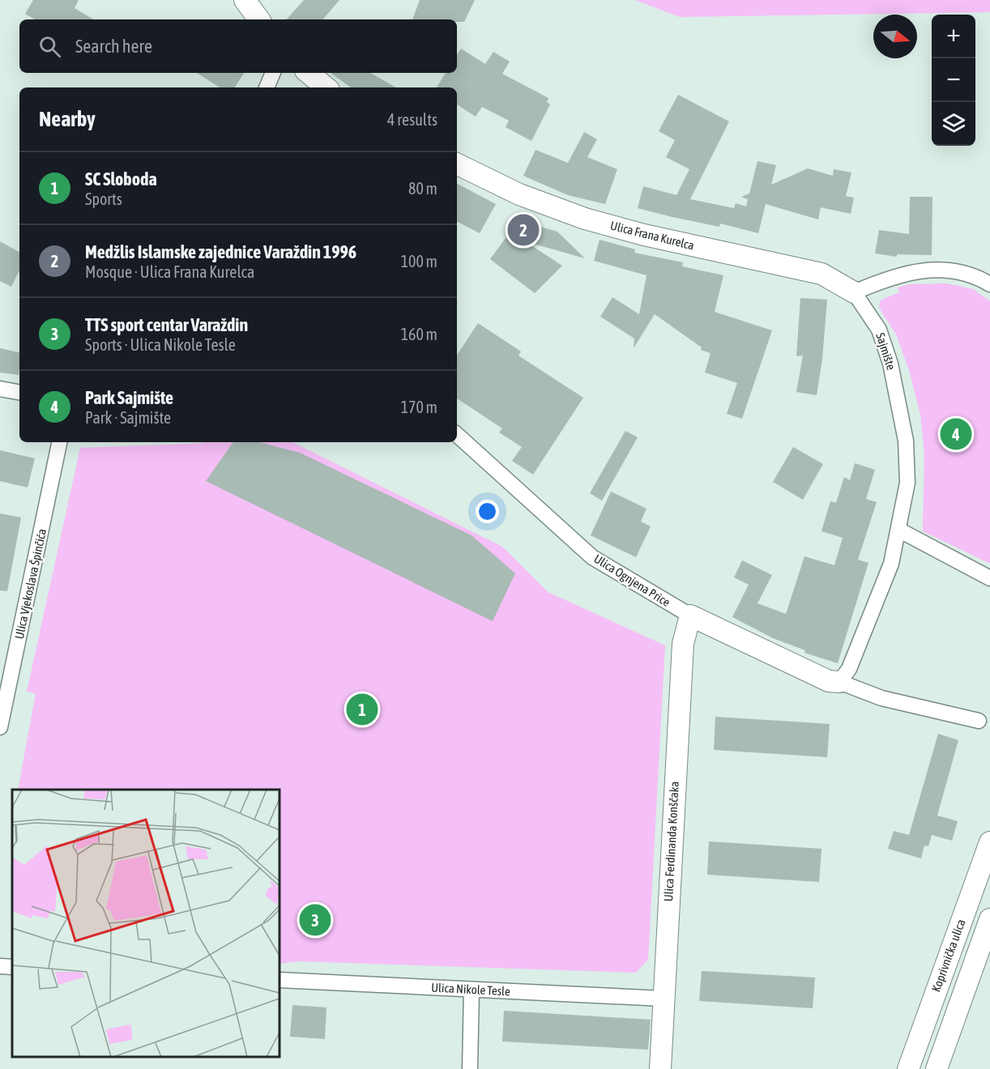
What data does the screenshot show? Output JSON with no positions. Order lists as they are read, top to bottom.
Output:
{
  "streets": {
    "street": [
      "Ulica Frana Kurelca",
      "Sajmište",
      "Ulica Ognjena Price",
      "Ulica Vjekoslava Špinčića",
      "Ulica Ferdinanda Konščaka",
      "Koprivnička ulica",
      "Ulica Nikole Tesle"
    ]
  },
  "crossings": [
    ["Ulica Frana Kurelca", "Sajmište"],
    ["Sajmište", "Ulica Ognjena Price"],
    ["Ulica Ognjena Price", "Ulica Ferdinanda Konščaka"],
    ["Ulica Ferdinanda Konščaka", "Ulica Nikole Tesle"]
  ],
  "north": "right",
  "page": {
    "map_buttons": ["+", "−"],
    "search": "Search here",
    "heading": ["Nearby", "4 results"],
    "list": [
      {
        "mark": "1",
        "name": "SC Sloboda",
        "note": "Sports",
        "value": "80 m"
      },
      {
        "mark": "2",
        "name": "Medžlis Islamske zajednice Varaždin 1996",
        "note": "Mosque · Ulica Frana Kurelca",
        "value": "100 m"
      },
      {
        "mark": "3",
        "name": "TTS sport centar Varaždin",
        "note": "Sports · Ulica Nikole Tesle",
        "value": "160 m"
      },
      {
        "mark": "4",
        "name": "Park Sajmište",
        "note": "Park · Sajmište",
        "value": "170 m"
      }
    ],
    "pins": [
      "2",
      "4",
      "1",
      "3"
    ]
  }
}
